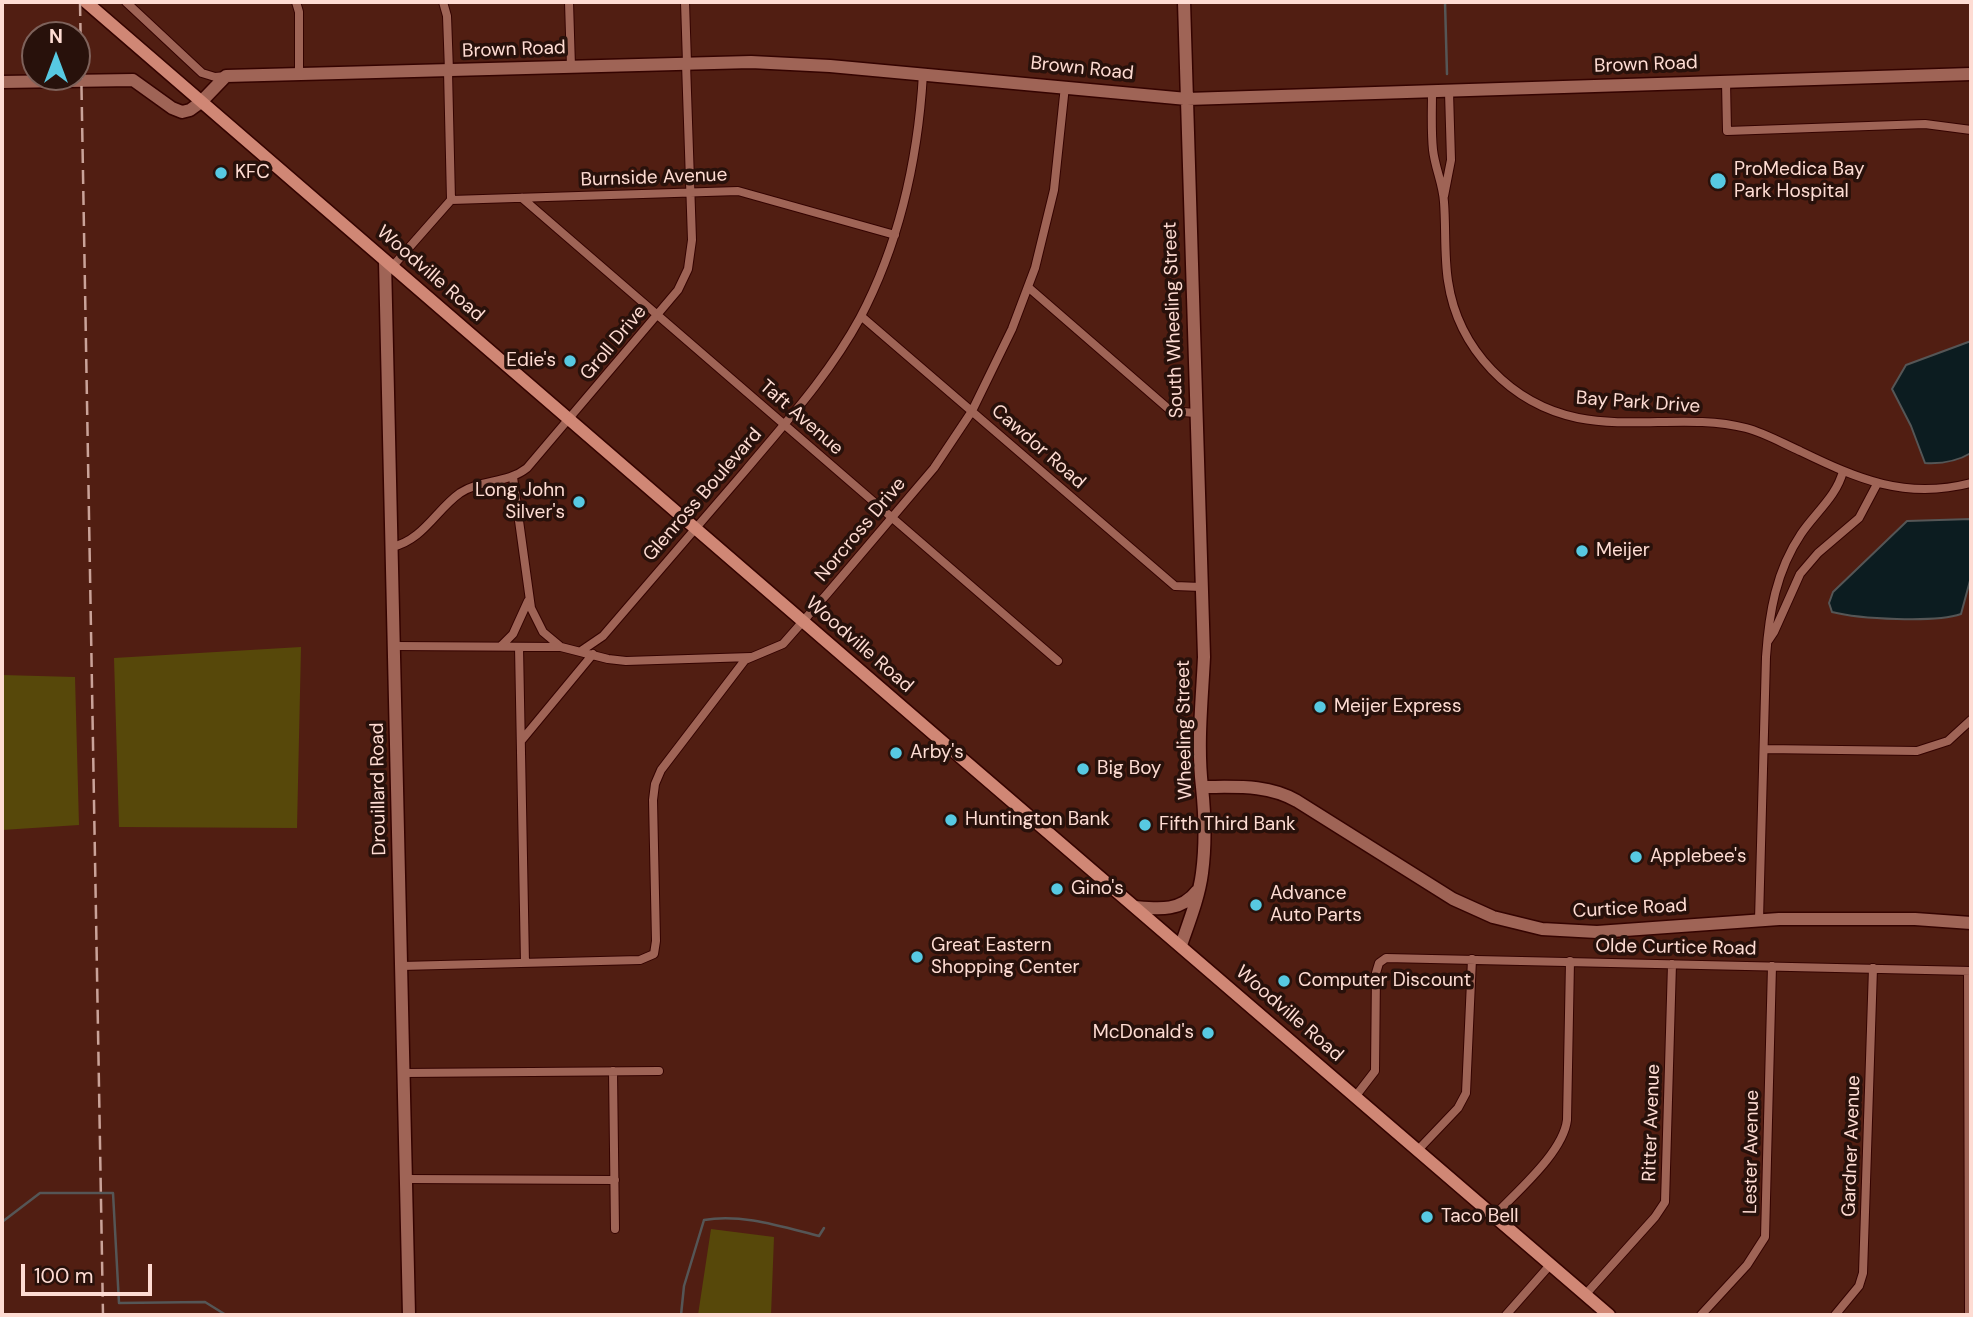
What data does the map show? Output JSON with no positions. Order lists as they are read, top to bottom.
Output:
{
  "streets": {
    "main road": ["Woodville Road"],
    "street": [
      "Brown Road",
      "Burnside Avenue",
      "South Wheeling Street",
      "Groll Drive",
      "Bay Park Drive",
      "Taft Avenue",
      "Cawdor Road",
      "Glenross Boulevard",
      "Norcross Drive",
      "Wheeling Street",
      "Drouillard Road",
      "Curtice Road",
      "Olde Curtice Road",
      "Ritter Avenue",
      "Gardner Avenue",
      "Lester Avenue"
    ]
  },
  "crossings": [
    ["Brown Road", "South Wheeling Street"],
    ["Brown Road", "Groll Drive"],
    ["Brown Road", "Bay Park Drive"],
    ["Brown Road", "Glenross Boulevard"],
    ["Brown Road", "Norcross Drive"],
    ["Burnside Avenue", "Groll Drive"],
    ["Burnside Avenue", "Taft Avenue"],
    ["Burnside Avenue", "Glenross Boulevard"],
    ["Woodville Road", "Groll Drive"],
    ["Woodville Road", "Glenross Boulevard"],
    ["Woodville Road", "Norcross Drive"],
    ["Woodville Road", "Wheeling Street"],
    ["Woodville Road", "Drouillard Road"],
    ["Woodville Road", "Olde Curtice Road"],
    ["Woodville Road", "Ritter Avenue"],
    ["South Wheeling Street", "Cawdor Road"],
    ["South Wheeling Street", "Wheeling Street"],
    ["Groll Drive", "Taft Avenue"],
    ["Groll Drive", "Drouillard Road"],
    ["Taft Avenue", "Glenross Boulevard"],
    ["Taft Avenue", "Norcross Drive"],
    ["Cawdor Road", "Glenross Boulevard"],
    ["Cawdor Road", "Norcross Drive"],
    ["Wheeling Street", "Curtice Road"],
    ["Olde Curtice Road", "Ritter Avenue"],
    ["Olde Curtice Road", "Gardner Avenue"],
    ["Olde Curtice Road", "Lester Avenue"]
  ],
  "places": [
    "KFC",
    "ProMedica Bay Park Hospital",
    "Edie's",
    "Long John Silver's",
    "Meijer",
    "Meijer Express",
    "Arby's",
    "Big Boy",
    "Huntington Bank",
    "Fifth Third Bank",
    "Applebee's",
    "Gino's",
    "Advance Auto Parts",
    "Great Eastern Shopping Center",
    "Computer Discount",
    "McDonald's",
    "Taco Bell"
  ],
  "scale_bar": "100 m",
  "north": "top"
}
